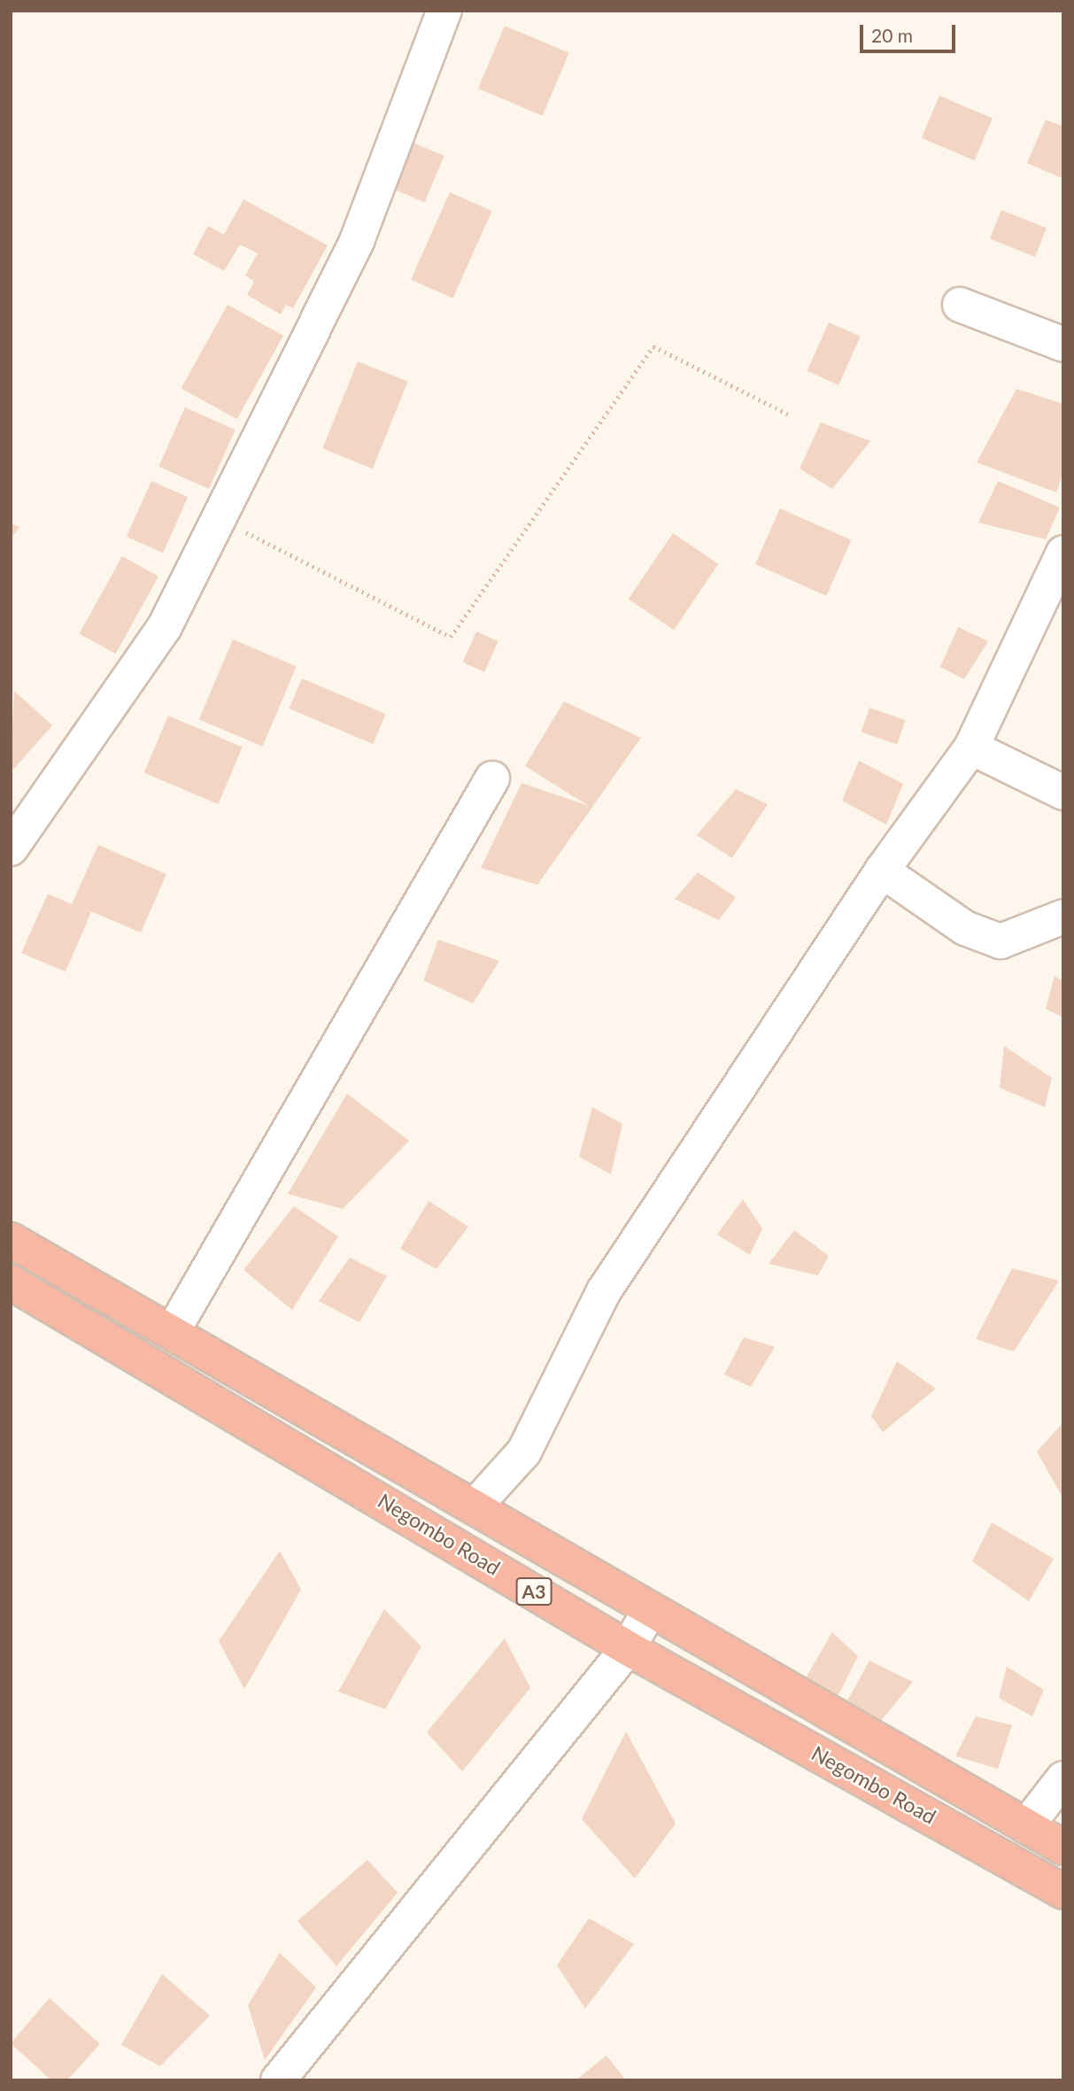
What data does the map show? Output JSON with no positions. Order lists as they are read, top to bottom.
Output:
{
  "streets": {
    "highway": ["Negombo Road", "A3"]
  },
  "scale_bar": "20 m"
}
